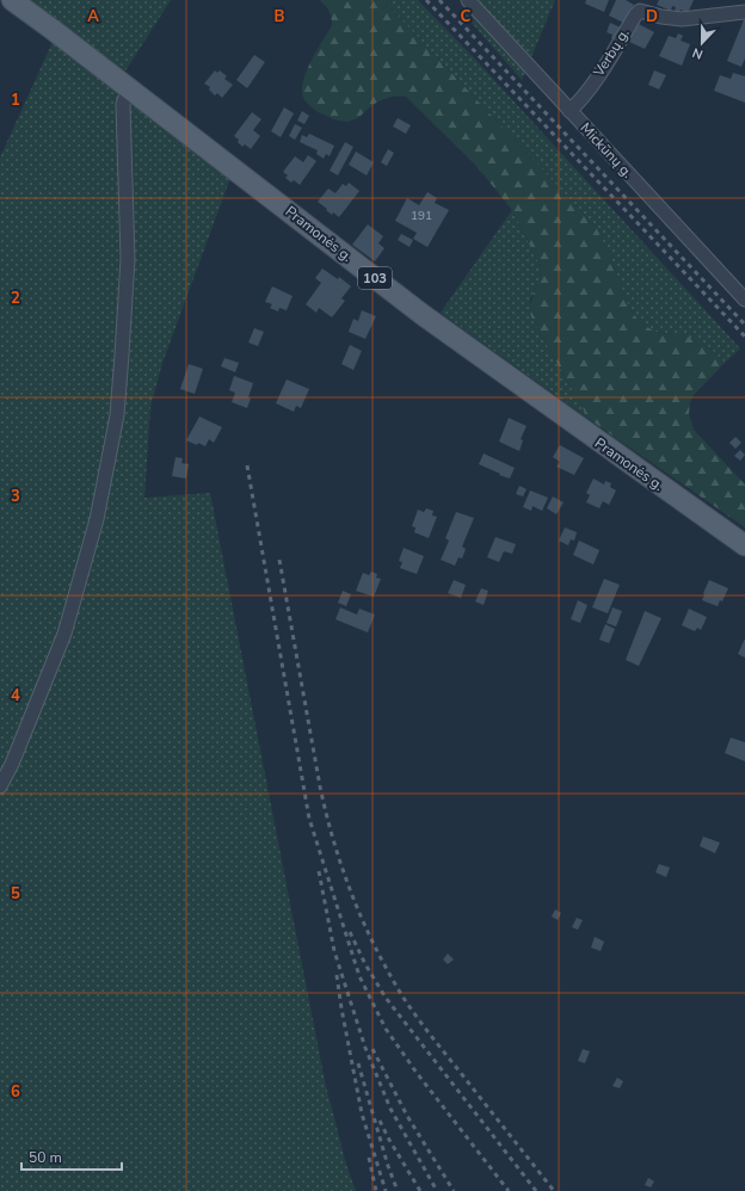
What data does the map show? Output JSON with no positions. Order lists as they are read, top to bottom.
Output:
{
  "streets": {
    "main road": ["Pramonės g.", "103"],
    "street": ["Verbų g.", "Mickūnų g."]
  },
  "crossings": [
    ["Verbų g.", "Mickūnų g."]
  ],
  "house_numbers": ["191"],
  "scale_bar": "50 m",
  "north": "bottom",
  "grid": {
    "columns": [
      "A",
      "B",
      "C",
      "D"
    ],
    "rows": [
      "1",
      "2",
      "3",
      "4",
      "5",
      "6"
    ]
  }
}
